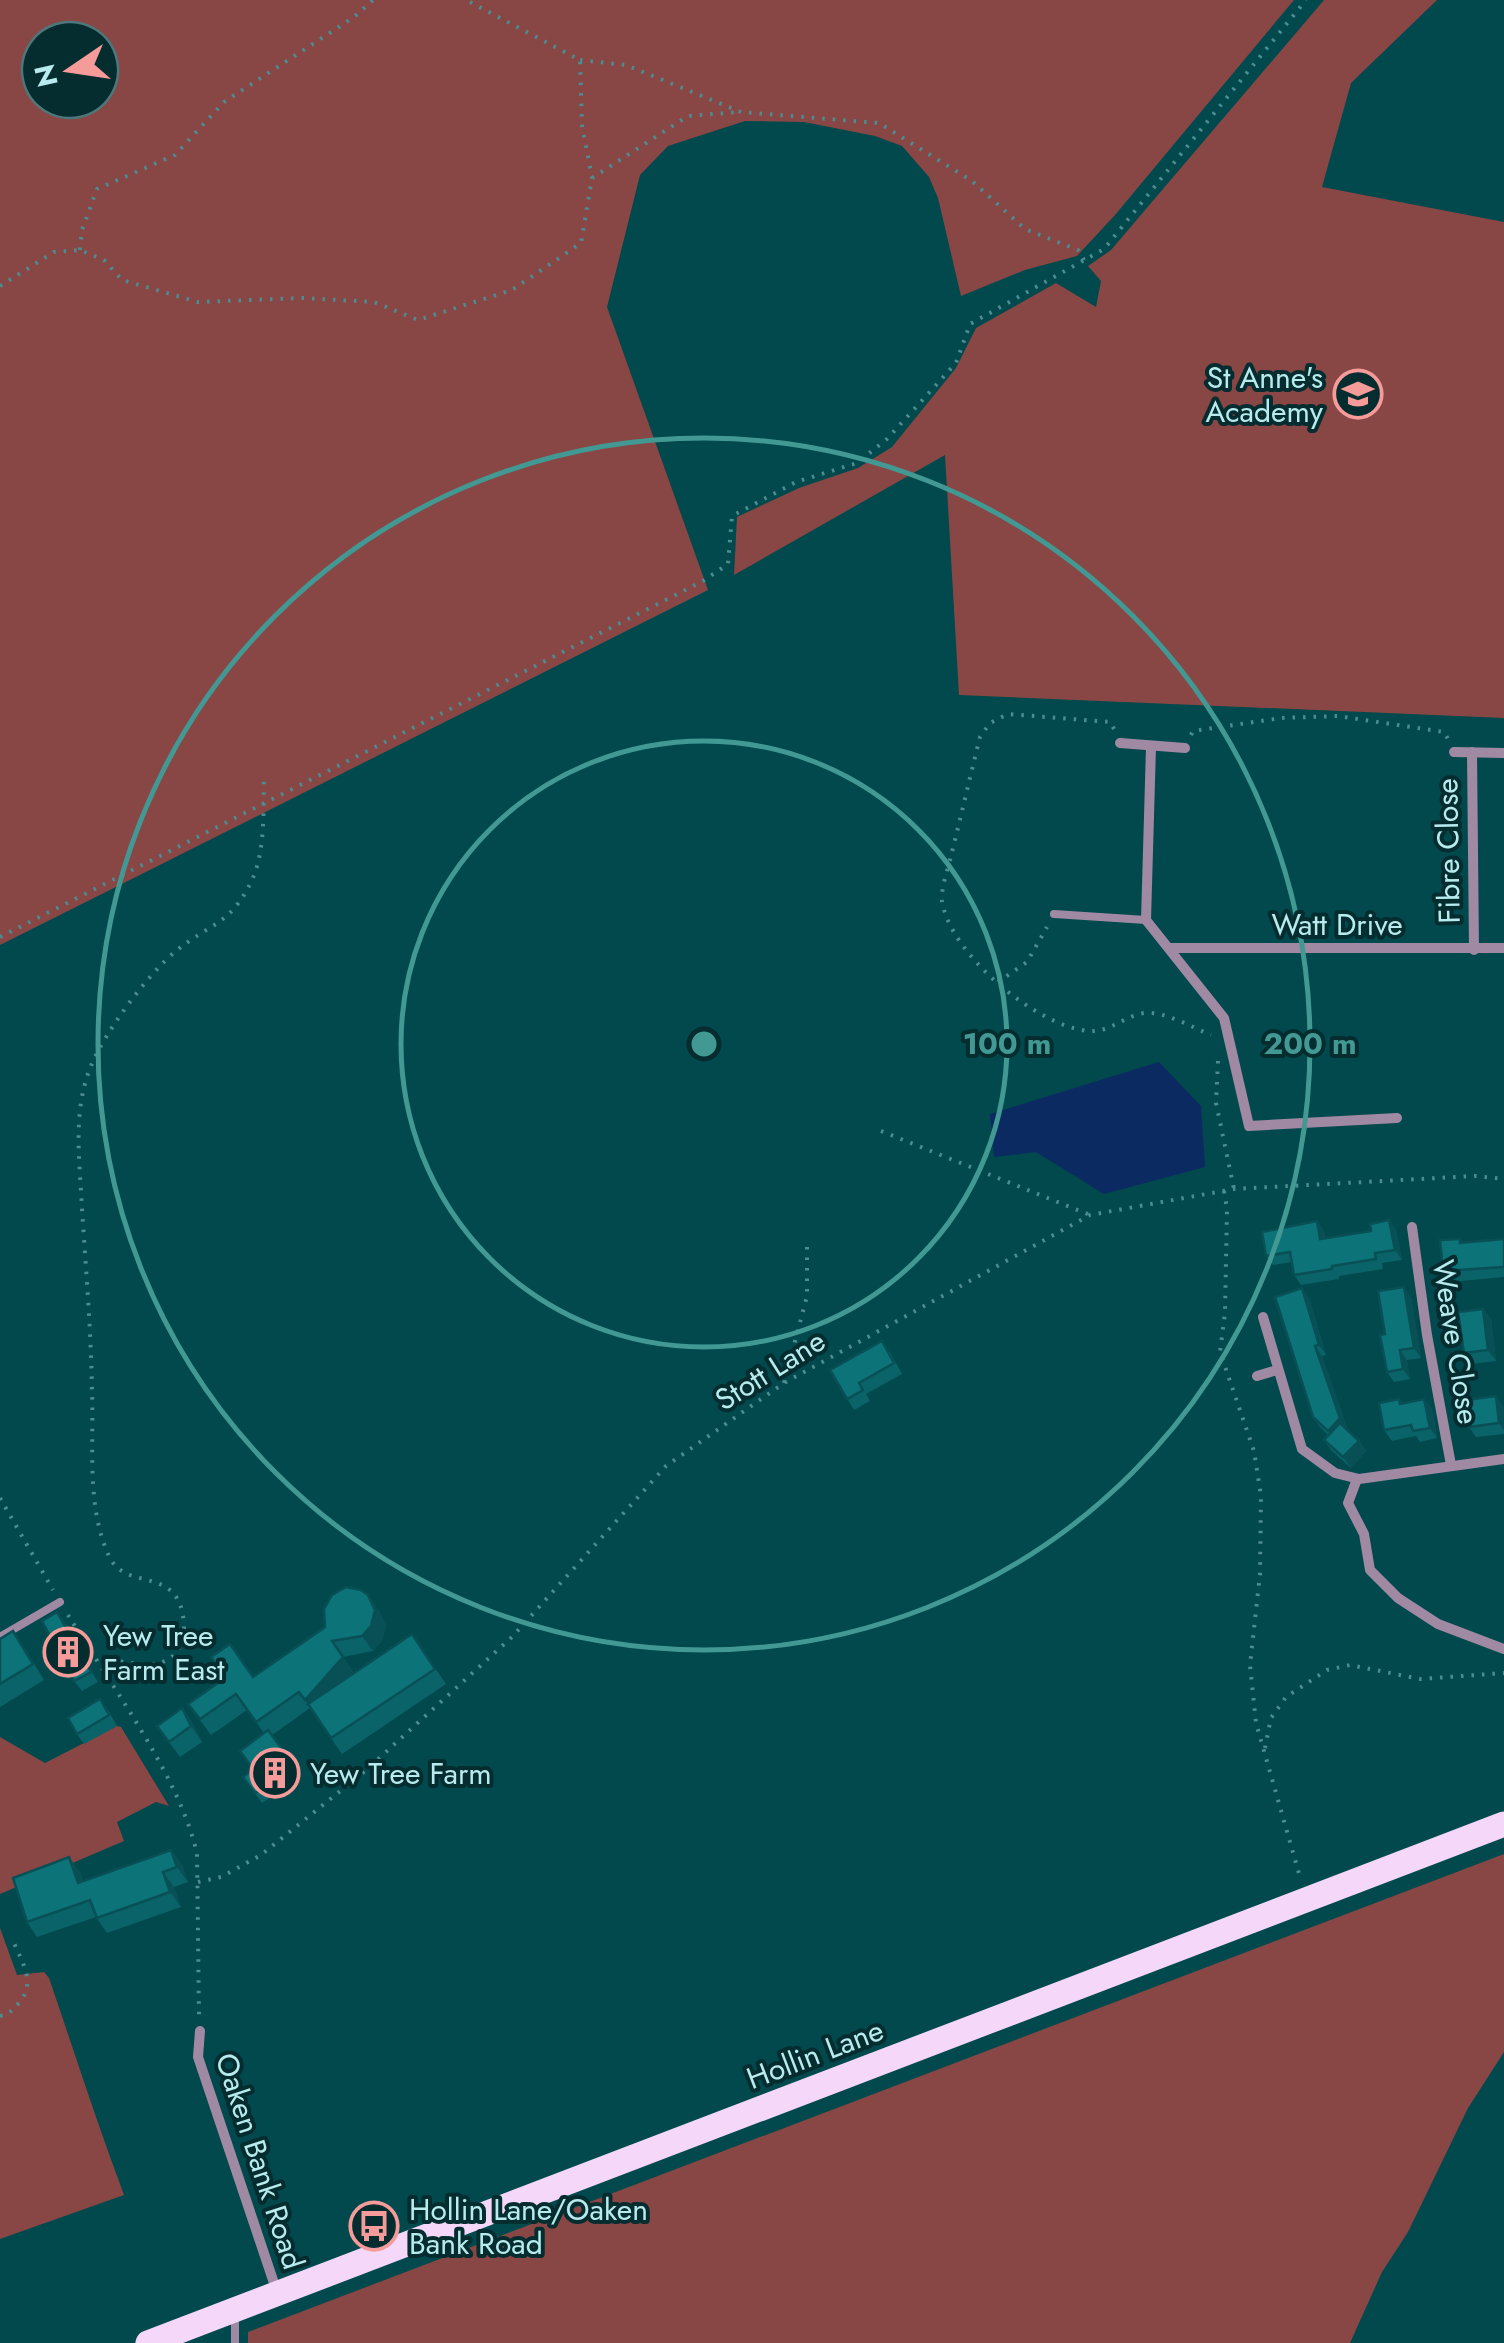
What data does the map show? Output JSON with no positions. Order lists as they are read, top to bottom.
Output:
{
  "streets": {
    "main road": ["Hollin Lane"],
    "street": [
      "Fibre Close",
      "Watt Drive",
      "Weave Close",
      "Oaken Bank Road"
    ],
    "path": ["Stott Lane"]
  },
  "crossings": [
    ["Fibre Close", "Watt Drive"],
    ["Stott Lane", "Oaken Bank Road"],
    ["Hollin Lane", "Oaken Bank Road"]
  ],
  "places": {
    "school or university": ["St Anne's Academy"],
    "building": ["Yew Tree Farm East", "Yew Tree Farm"],
    "bus stop": ["Hollin Lane/Oaken Bank Road"]
  },
  "north": "left",
  "rings": ["100 m", "200 m"]
}
